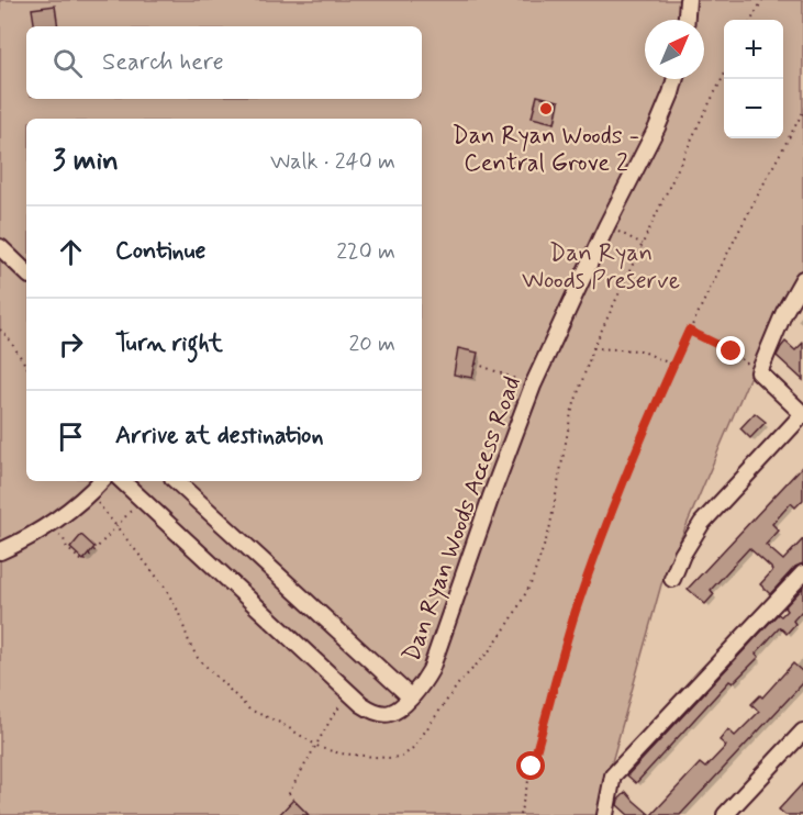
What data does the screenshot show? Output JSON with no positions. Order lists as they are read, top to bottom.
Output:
{
  "streets": {
    "street": ["Dan Ryan Woods Access Road"]
  },
  "parks": ["Dan Ryan Woods Preserve"],
  "places": ["Dan Ryan Woods - Central Grove 2"],
  "north": "top right",
  "page": {
    "map_buttons": ["+", "−"],
    "search": "Search here",
    "heading": ["3 min", "Walk · 240 m"],
    "list": [
      ["Continue", "220 m"],
      ["Turn right", "20 m"],
      "Arrive at destination"
    ]
  }
}
